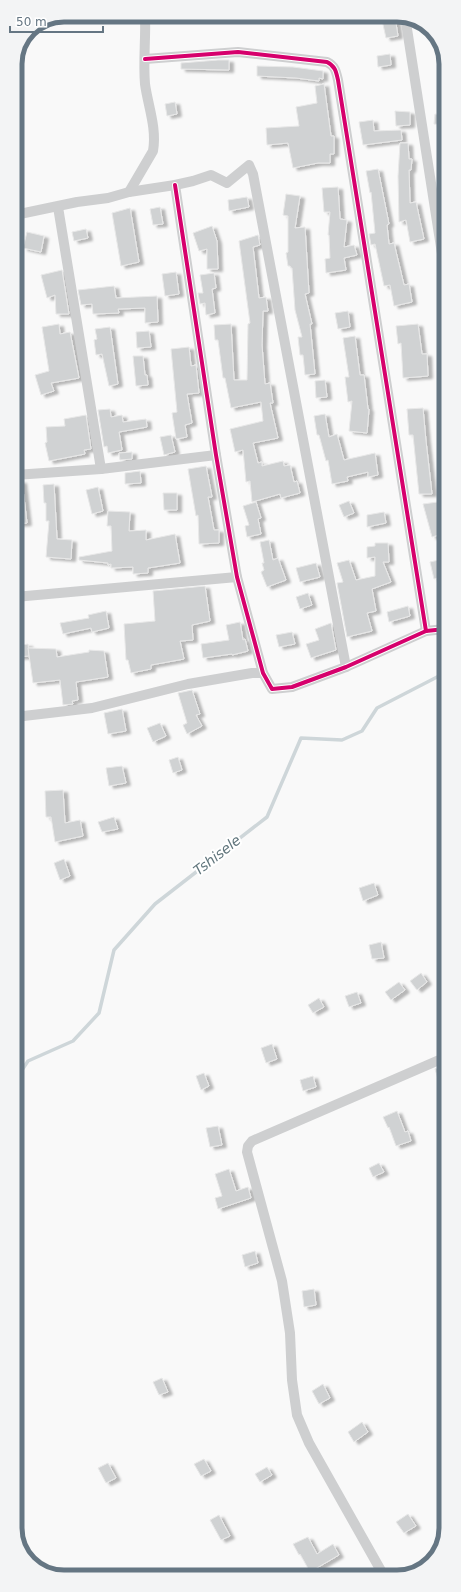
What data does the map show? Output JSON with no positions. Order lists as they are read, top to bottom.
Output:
{
  "water": ["Tshisele"],
  "scale_bar": "50 m"
}
